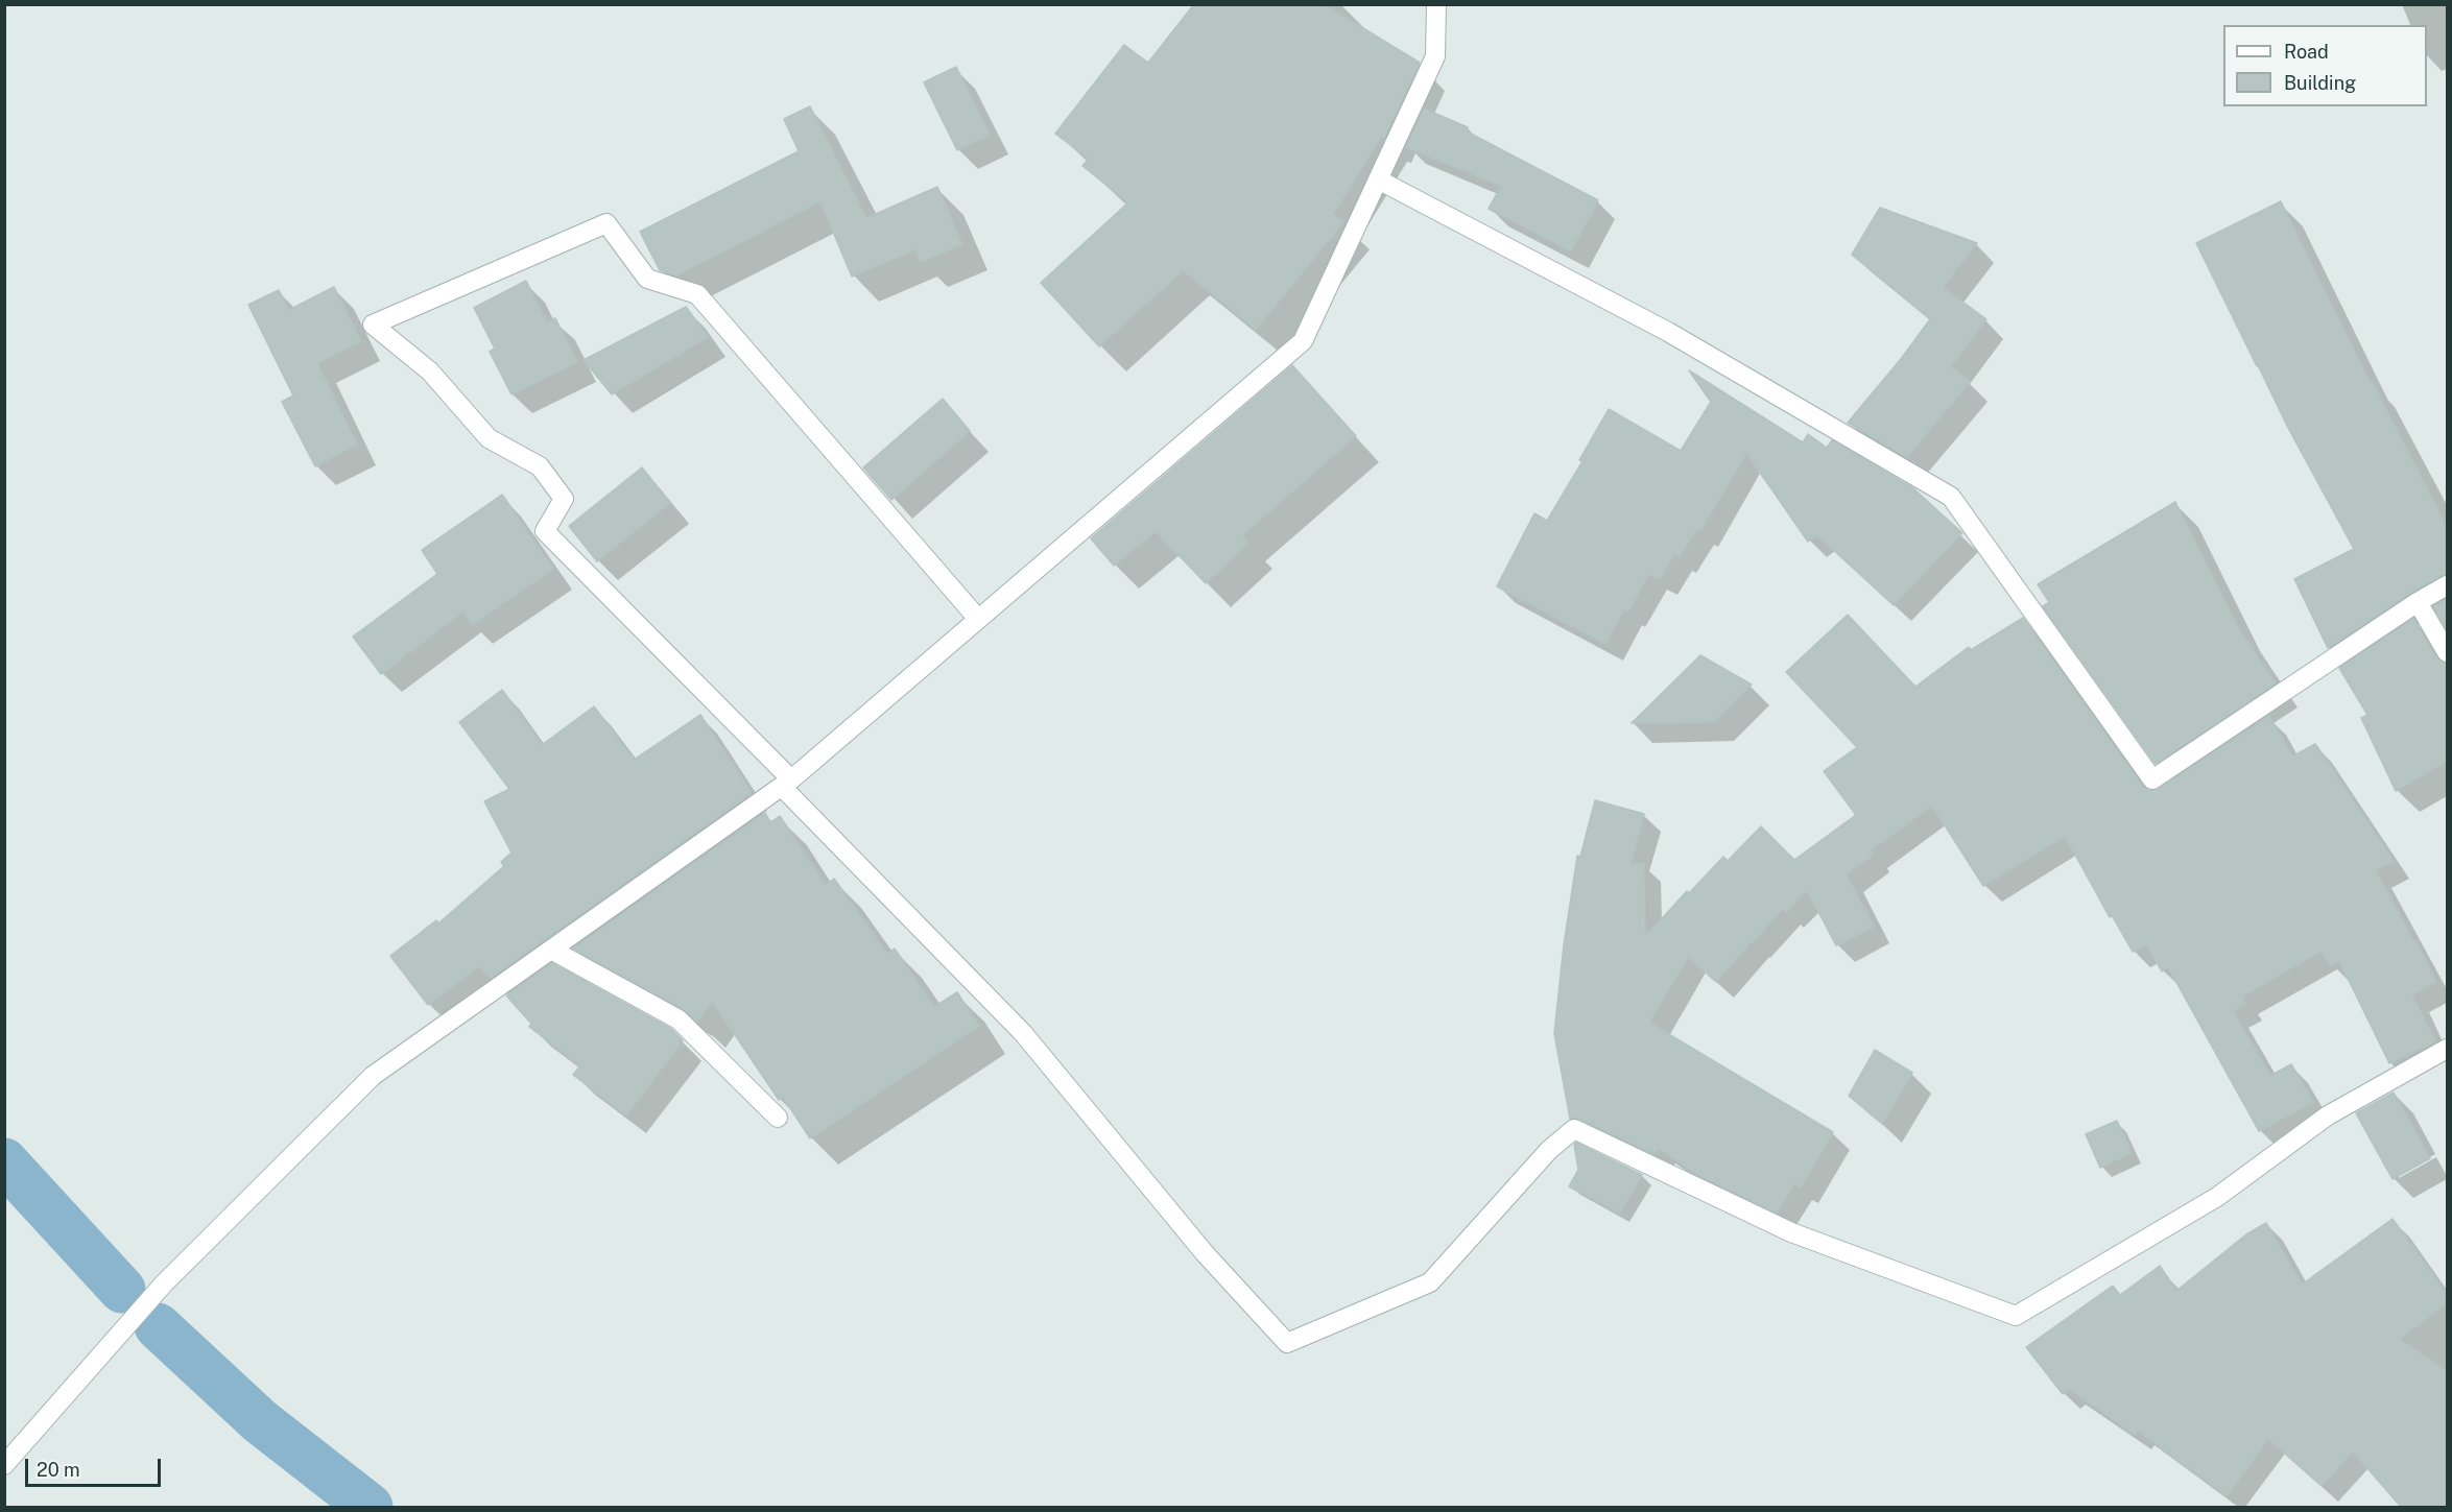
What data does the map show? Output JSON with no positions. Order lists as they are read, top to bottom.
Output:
{
  "legend": ["Road", "Building"],
  "scale_bar": "20 m"
}
